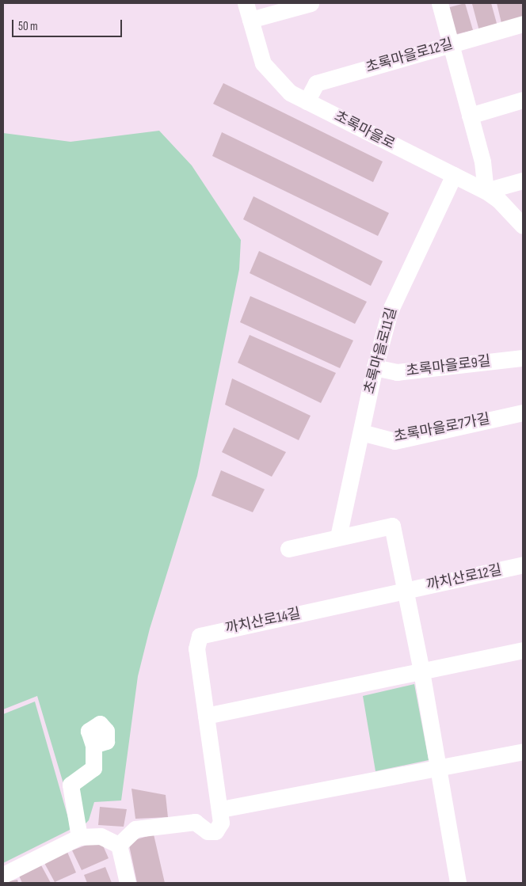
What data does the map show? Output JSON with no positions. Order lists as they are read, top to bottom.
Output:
{
  "streets": {
    "street": [
      "초록마을로12길",
      "초록마을로",
      "초록마을로11길",
      "초록마을로9길",
      "초록마을로7가길",
      "까치산로12길",
      "까치산로14길"
    ]
  },
  "crossings": [
    ["초록마을로12길", "초록마을로"],
    ["초록마을로", "초록마을로11길"],
    ["초록마을로11길", "초록마을로9길"],
    ["초록마을로11길", "초록마을로7가길"],
    ["까치산로12길", "까치산로14길"]
  ],
  "scale_bar": "50 m"
}
